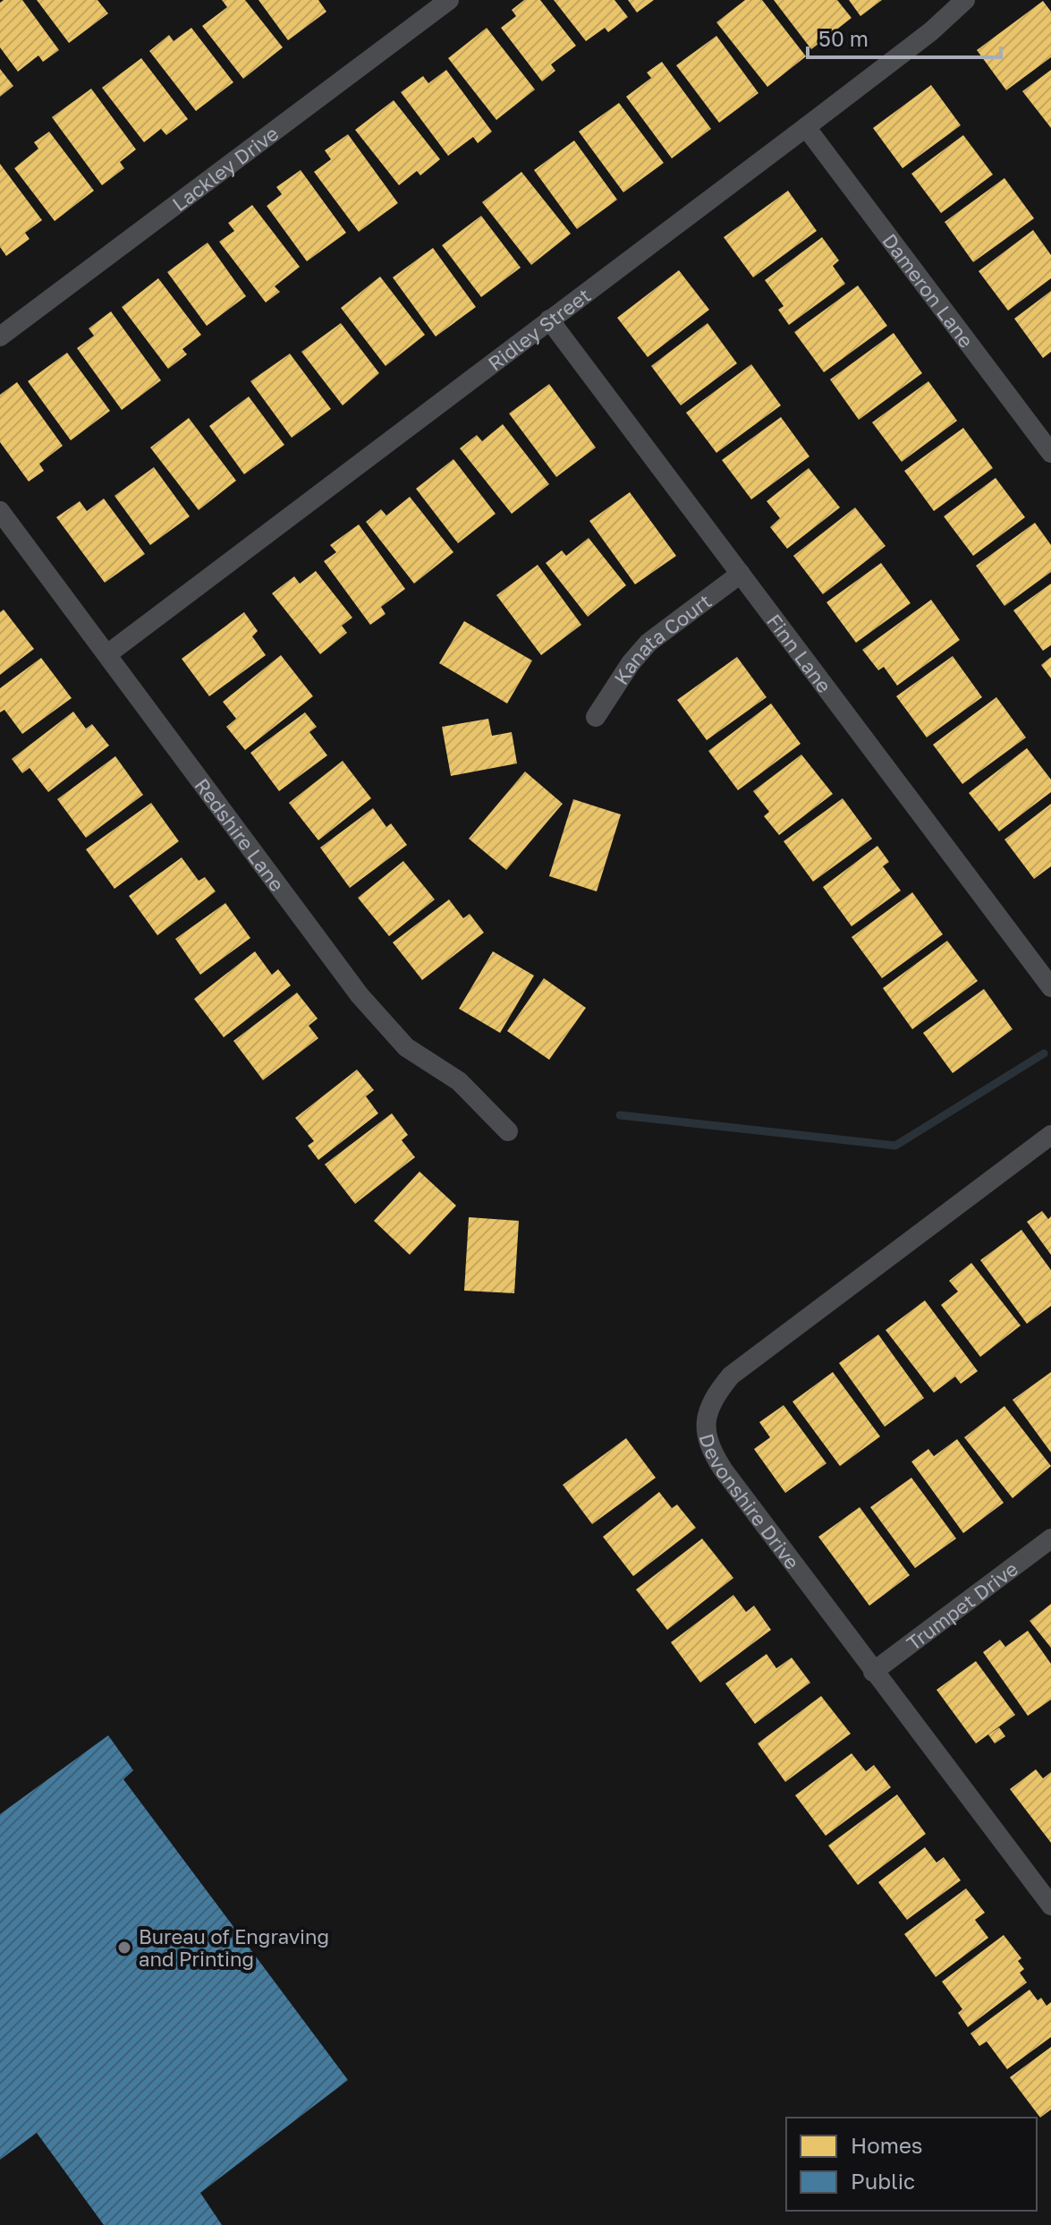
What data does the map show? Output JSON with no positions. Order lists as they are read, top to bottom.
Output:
{
  "streets": {
    "street": [
      "Lackley Drive",
      "Dameron Lane",
      "Ridley Street",
      "Kanata Court",
      "Finn Lane",
      "Redshire Lane",
      "Devonshire Drive",
      "Trumpet Drive"
    ]
  },
  "crossings": [
    ["Dameron Lane", "Ridley Street"],
    ["Ridley Street", "Finn Lane"],
    ["Ridley Street", "Redshire Lane"],
    ["Kanata Court", "Finn Lane"],
    ["Devonshire Drive", "Trumpet Drive"]
  ],
  "places": ["Bureau of Engraving and Printing"],
  "legend": ["Homes", "Public"],
  "scale_bar": "50 m"
}
